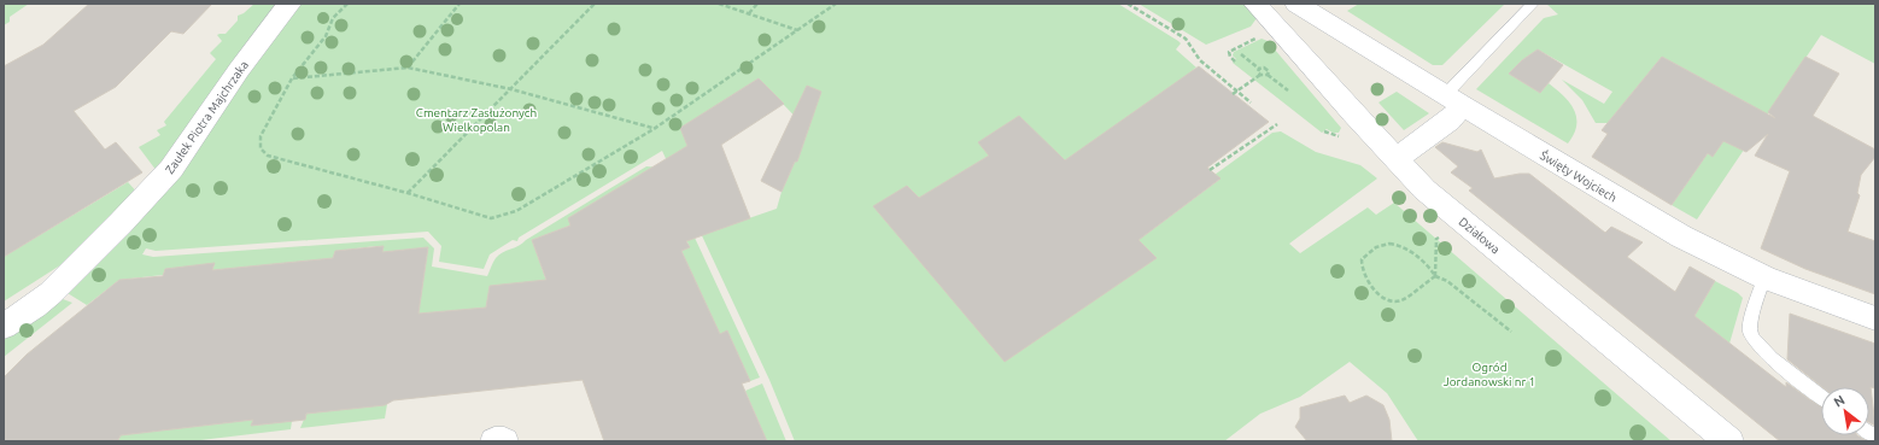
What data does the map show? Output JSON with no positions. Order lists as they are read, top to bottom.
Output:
{
  "streets": {
    "street": ["Zaułek Piotra Majchrzaka", "Święty Wojciech", "Działowa"]
  },
  "parks": ["Cmentarz Zasłużonych Wielkopolan", "Ogród Jordanowski nr 1"],
  "north": "top left"
}
